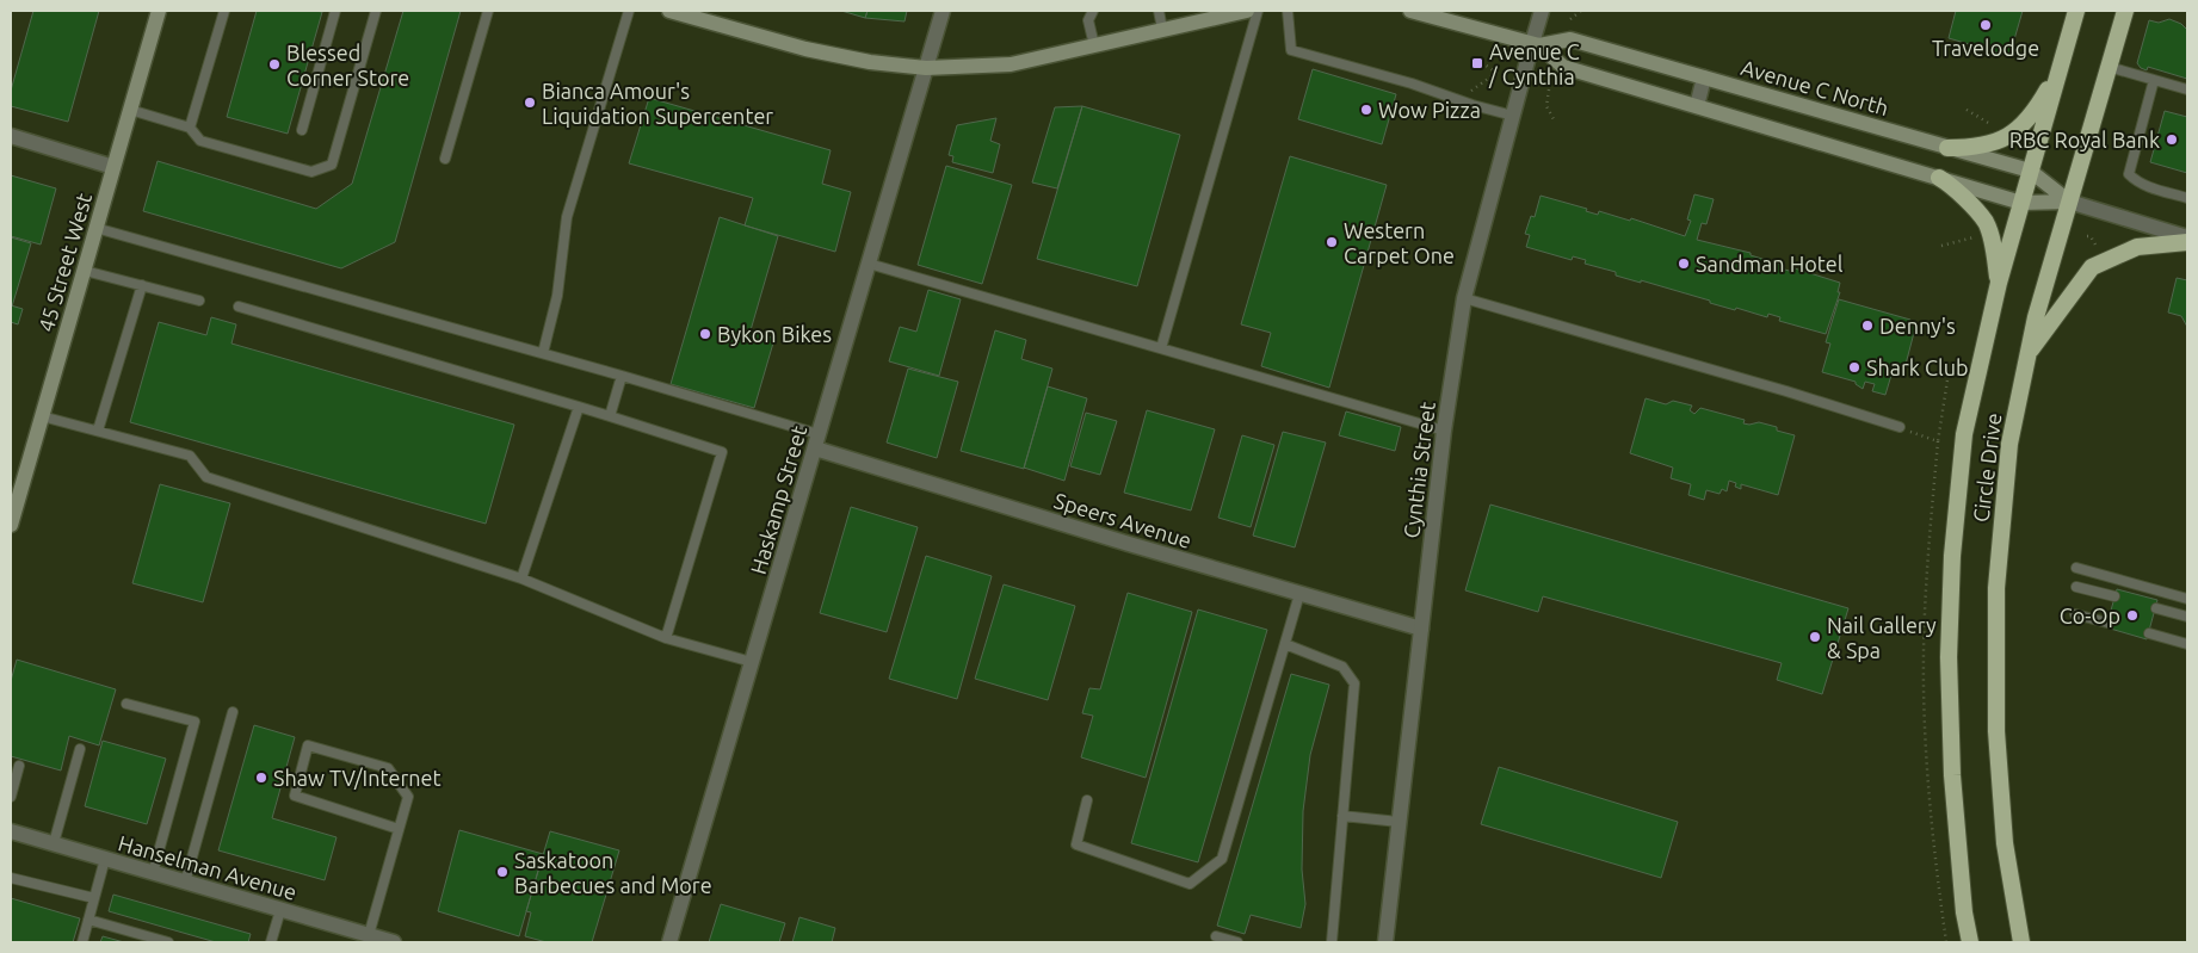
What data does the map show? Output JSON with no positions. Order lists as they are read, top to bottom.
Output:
{
  "streets": {
    "highway": ["Circle Drive"],
    "main road": ["Avenue C North", "45 Street West"],
    "street": [
      "Cynthia Street",
      "Haskamp Street",
      "Speers Avenue",
      "Hanselman Avenue"
    ]
  },
  "crossings": [
    ["Avenue C North", "Circle Drive"],
    ["Avenue C North", "Cynthia Street"],
    ["Cynthia Street", "Speers Avenue"],
    ["Haskamp Street", "Speers Avenue"]
  ],
  "places": {
    "other": [
      "Travelodge",
      "Blessed Corner Store",
      "Bianca Amour's Liquidation Supercenter",
      "Wow Pizza",
      "RBC Royal Bank",
      "Western Carpet One",
      "Sandman Hotel",
      "Denny's",
      "Bykon Bikes",
      "Shark Club",
      "Co-Op",
      "Nail Gallery & Spa",
      "Shaw TV/Internet",
      "Saskatoon Barbecues and More"
    ],
    "transit": ["Avenue C / Cynthia"]
  }
}
